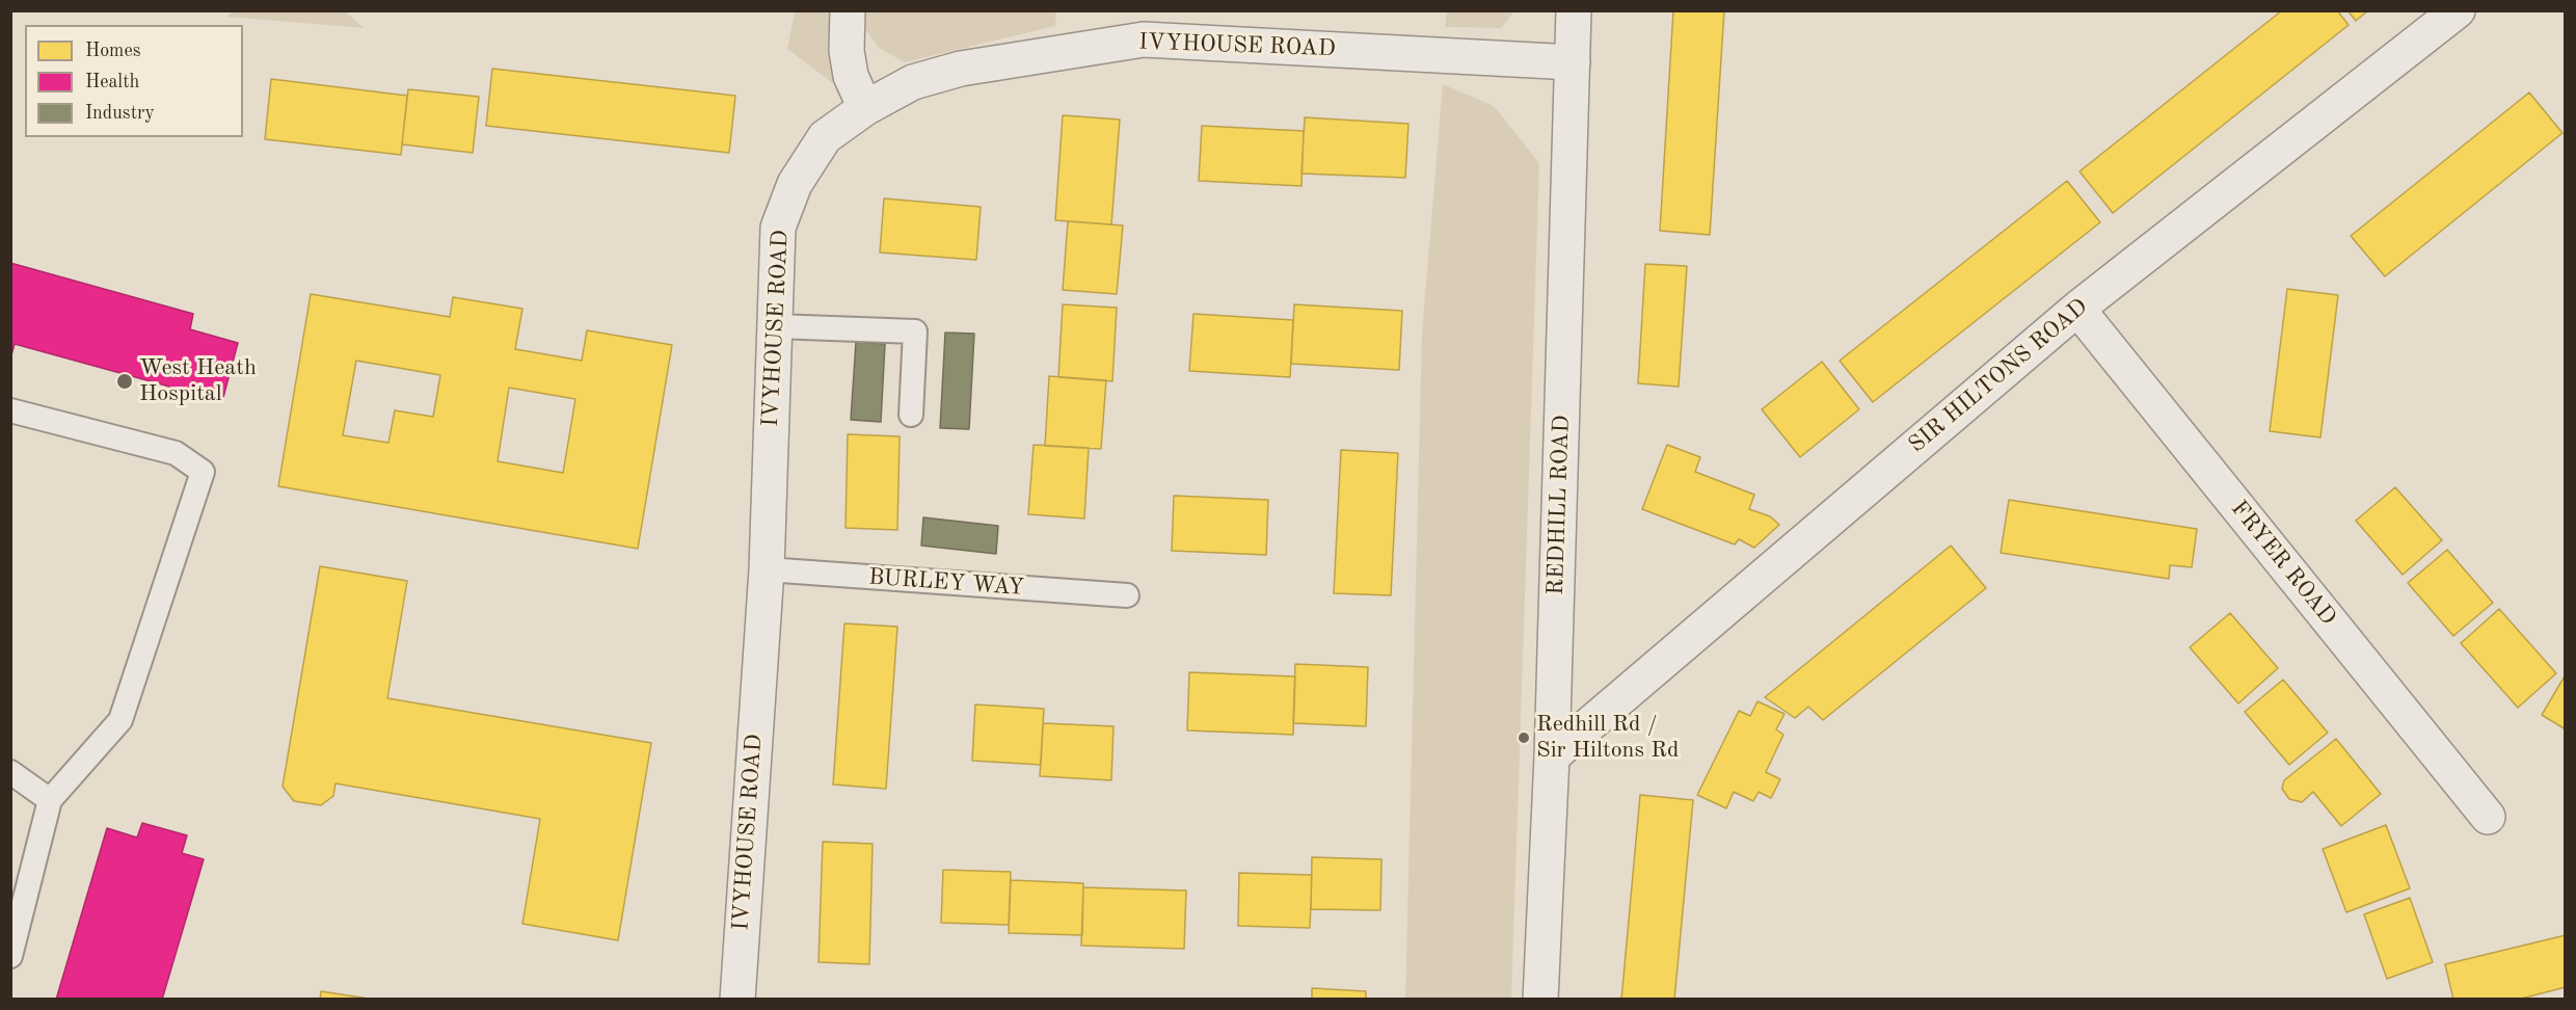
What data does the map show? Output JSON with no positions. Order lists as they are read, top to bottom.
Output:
{
  "streets": {
    "street": [
      "IVYHOUSE ROAD",
      "SIR HILTONS ROAD",
      "REDHILL ROAD",
      "FRYER ROAD"
    ],
    "lane": ["BURLEY WAY"]
  },
  "crossings": [
    ["IVYHOUSE ROAD", "REDHILL ROAD"],
    ["IVYHOUSE ROAD", "BURLEY WAY"],
    ["SIR HILTONS ROAD", "REDHILL ROAD"],
    ["SIR HILTONS ROAD", "FRYER ROAD"]
  ],
  "places": ["West Heath Hospital", "Redhill Rd / Sir Hiltons Rd"],
  "legend": ["Homes", "Health", "Industry"]
}
